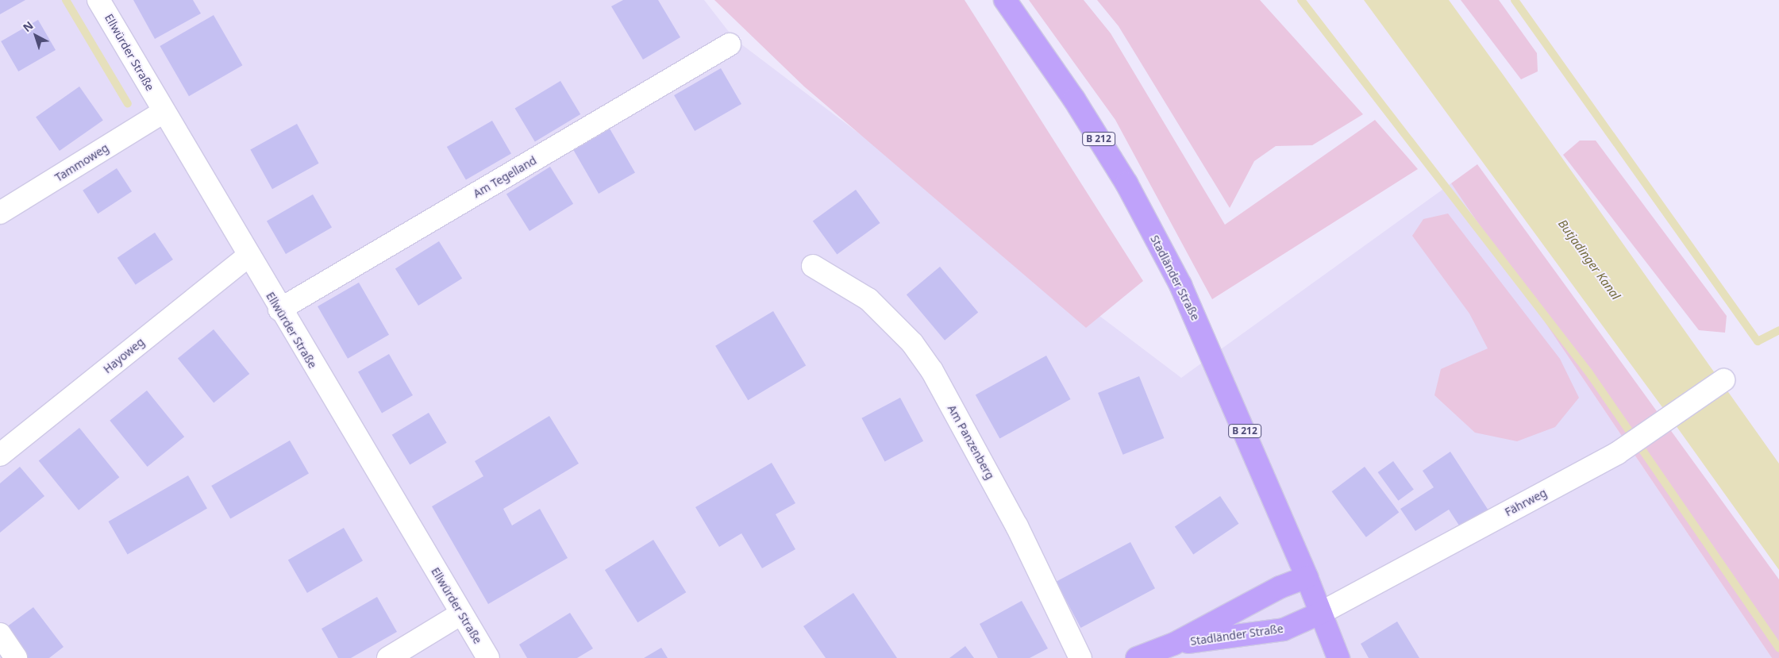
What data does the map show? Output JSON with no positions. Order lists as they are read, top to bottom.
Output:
{
  "streets": {
    "main road": ["B 212", "Stadländer Straße"],
    "street": [
      "Ellwürder Straße",
      "Tammoweg",
      "Am Tegelland",
      "Hayoweg",
      "Am Panzenberg",
      "Fährweg"
    ]
  },
  "crossings": [
    ["Ellwürder Straße", "Tammoweg"],
    ["Ellwürder Straße", "Am Tegelland"],
    ["Ellwürder Straße", "Hayoweg"],
    ["Stadländer Straße", "Fährweg"]
  ],
  "water": ["Butjadinger Kanal"],
  "north": "top left"
}
